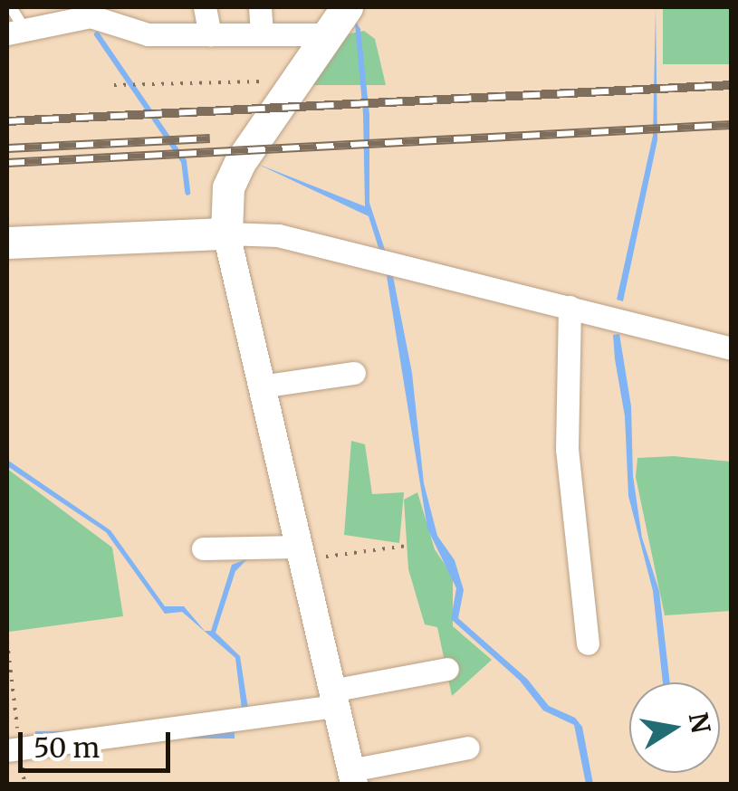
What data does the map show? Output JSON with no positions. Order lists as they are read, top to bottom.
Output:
{
  "scale_bar": "50 m",
  "north": "right"
}
